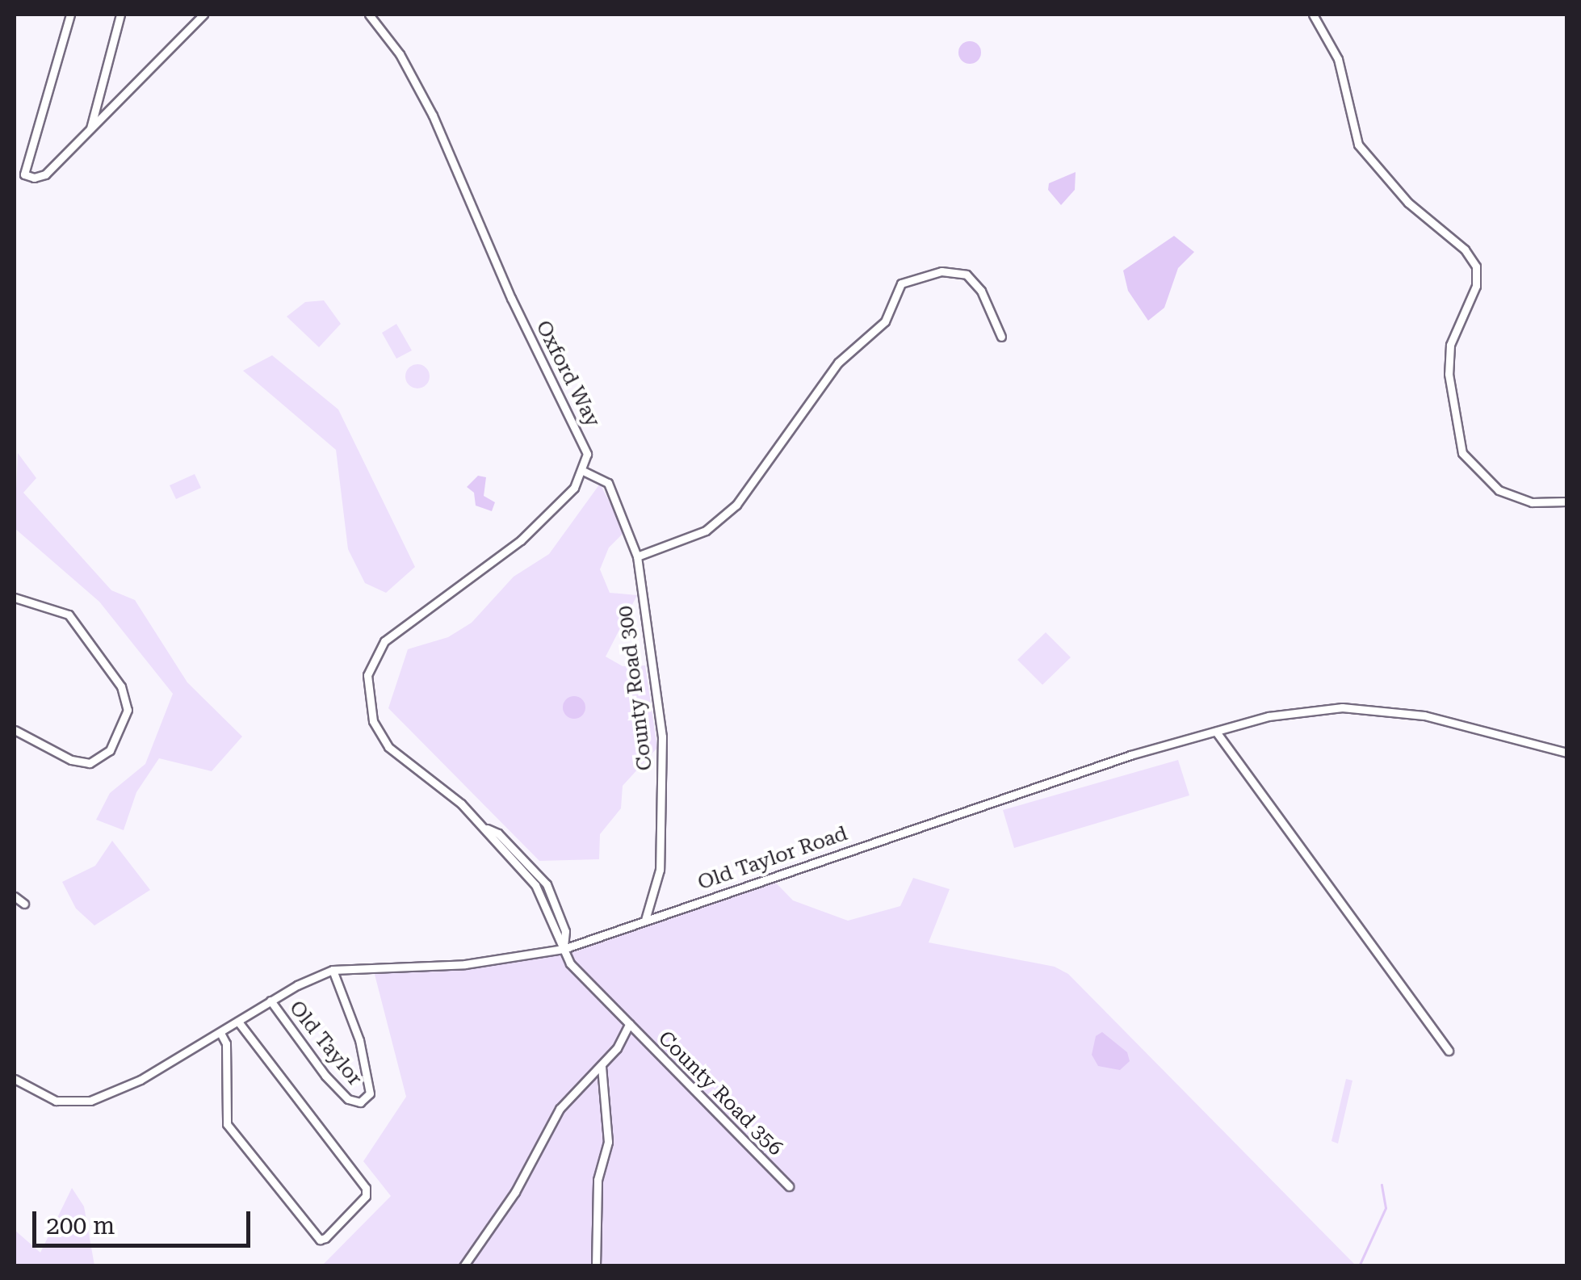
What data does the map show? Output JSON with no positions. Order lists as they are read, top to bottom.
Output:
{
  "streets": {
    "street": [
      "Oxford Way",
      "County Road 300",
      "Old Taylor Road",
      "Old Taylor",
      "County Road 356"
    ]
  },
  "crossings": [
    ["Oxford Way", "County Road 300"],
    ["County Road 300", "Old Taylor Road"],
    ["Old Taylor Road", "Old Taylor"],
    ["Old Taylor Road", "County Road 356"]
  ],
  "scale_bar": "200 m"
}
